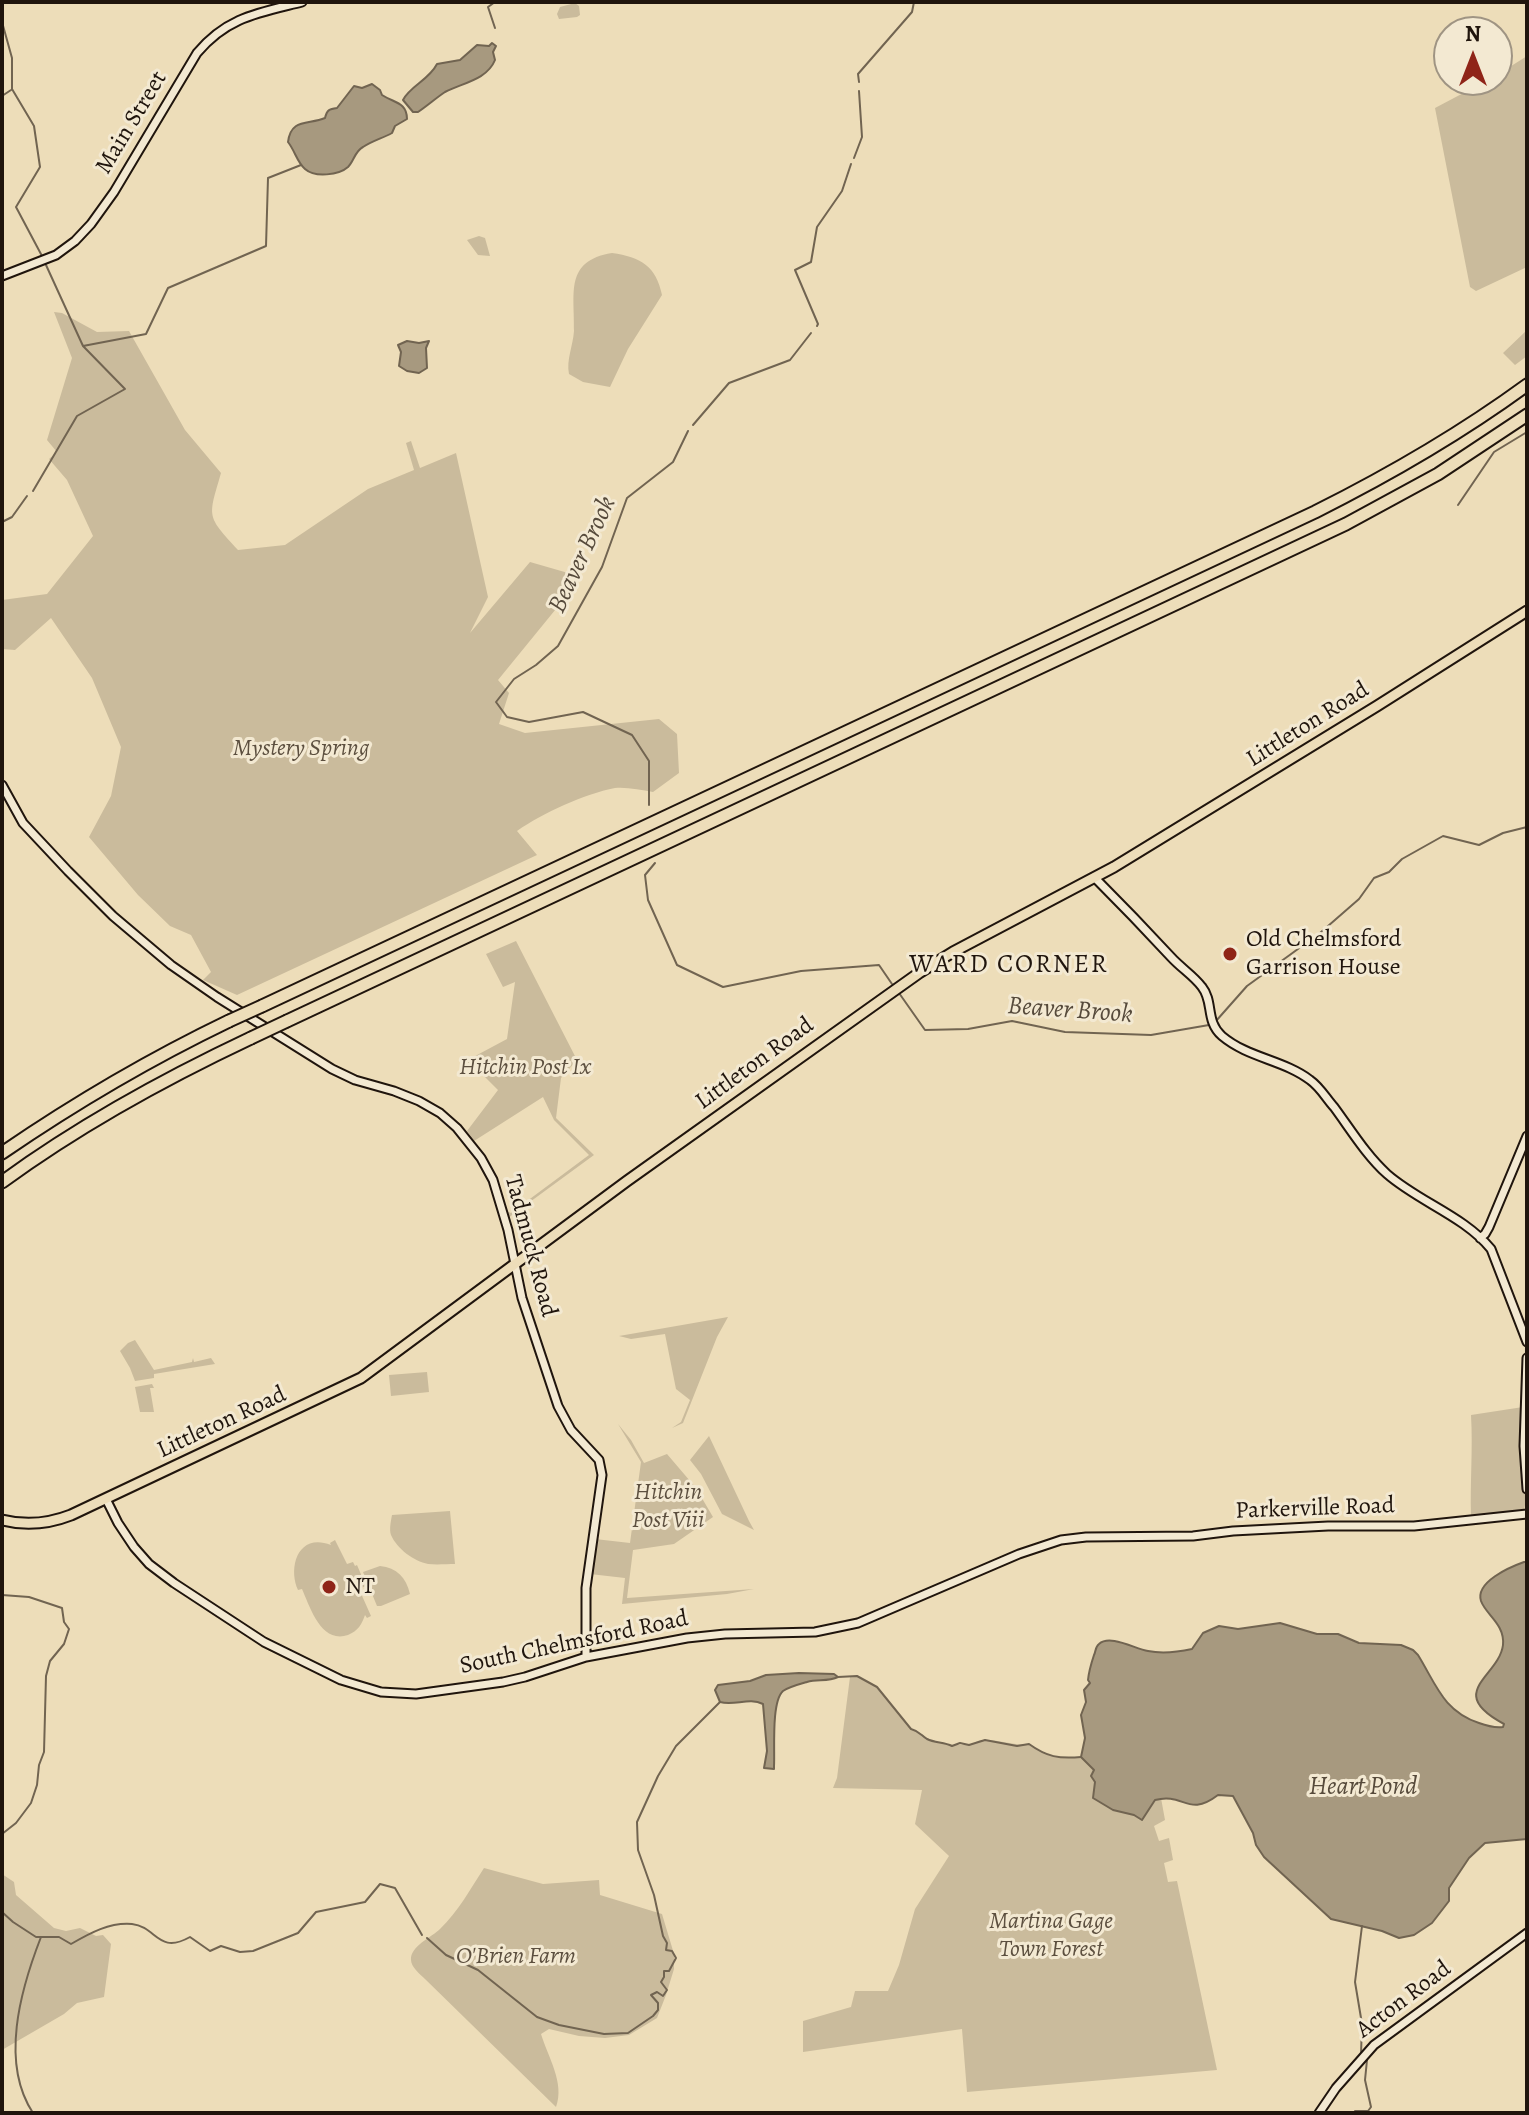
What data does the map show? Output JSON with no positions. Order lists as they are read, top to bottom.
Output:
{
  "streets": {
    "main road": [
      "Main Street",
      "Littleton Road",
      "Tadmuck Road",
      "Parkerville Road",
      "South Chelmsford Road",
      "Acton Road"
    ]
  },
  "crossings": [
    ["Littleton Road", "Tadmuck Road"],
    ["Littleton Road", "South Chelmsford Road"],
    ["Tadmuck Road", "South Chelmsford Road"],
    ["Parkerville Road", "South Chelmsford Road"]
  ],
  "districts": ["WARD CORNER"],
  "water": ["Beaver Brook", "Heart Pond"],
  "parks": [
    "Mystery Spring",
    "Hitchin Post Ix",
    "Hitchin Post Viii",
    "Martina Gage Town Forest",
    "O'Brien Farm"
  ],
  "places": ["Old Chelmsford Garrison House", "NT"],
  "north": "top"
}
